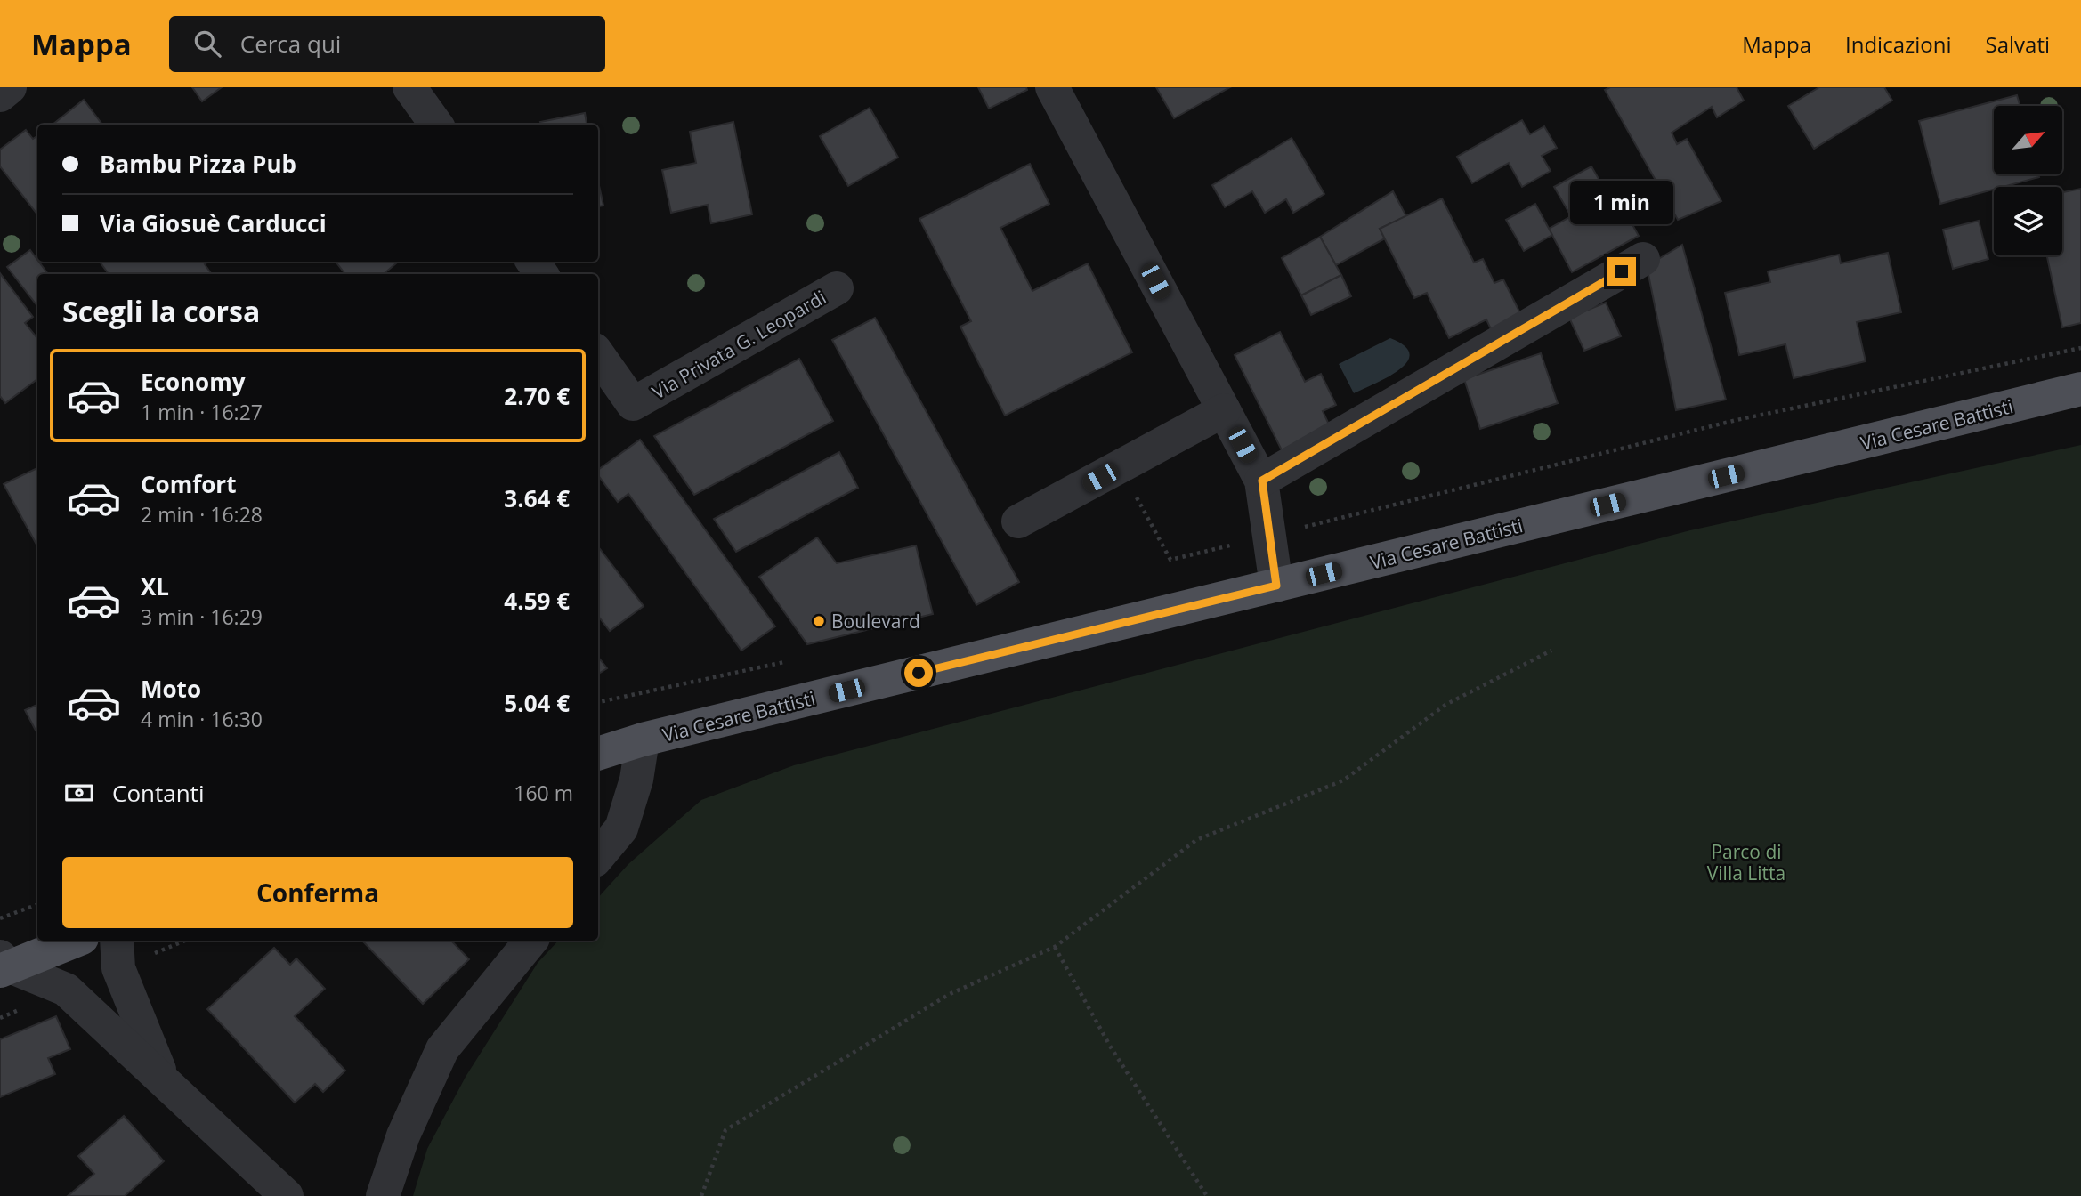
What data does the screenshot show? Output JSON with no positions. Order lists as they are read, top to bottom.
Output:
{
  "streets": {
    "main road": ["Via Cesare Battisti"],
    "street": ["Via Privata G. Leopardi"]
  },
  "parks": ["Parco di Villa Litta"],
  "places": ["Boulevard"],
  "north": "top right",
  "page": {
    "header": "Mappa",
    "search": "Cerca qui",
    "nav": ["Mappa", "Indicazioni", "Salvati"],
    "banner": ["Bambu Pizza Pub", "Via Giosuè Carducci"],
    "bubble": "1 min",
    "heading": "Scegli la corsa",
    "list": [
      {
        "name": "Economy",
        "note": "1 min · 16:27",
        "value": "2.70 €"
      },
      {
        "name": "Comfort",
        "note": "2 min · 16:28",
        "value": "3.64 €"
      },
      {
        "name": "XL",
        "note": "3 min · 16:29",
        "value": "4.59 €"
      },
      {
        "name": "Moto",
        "note": "4 min · 16:30",
        "value": "5.04 €"
      }
    ],
    "pay": ["Contanti", "160 m"],
    "buttons": "Conferma"
  }
}
